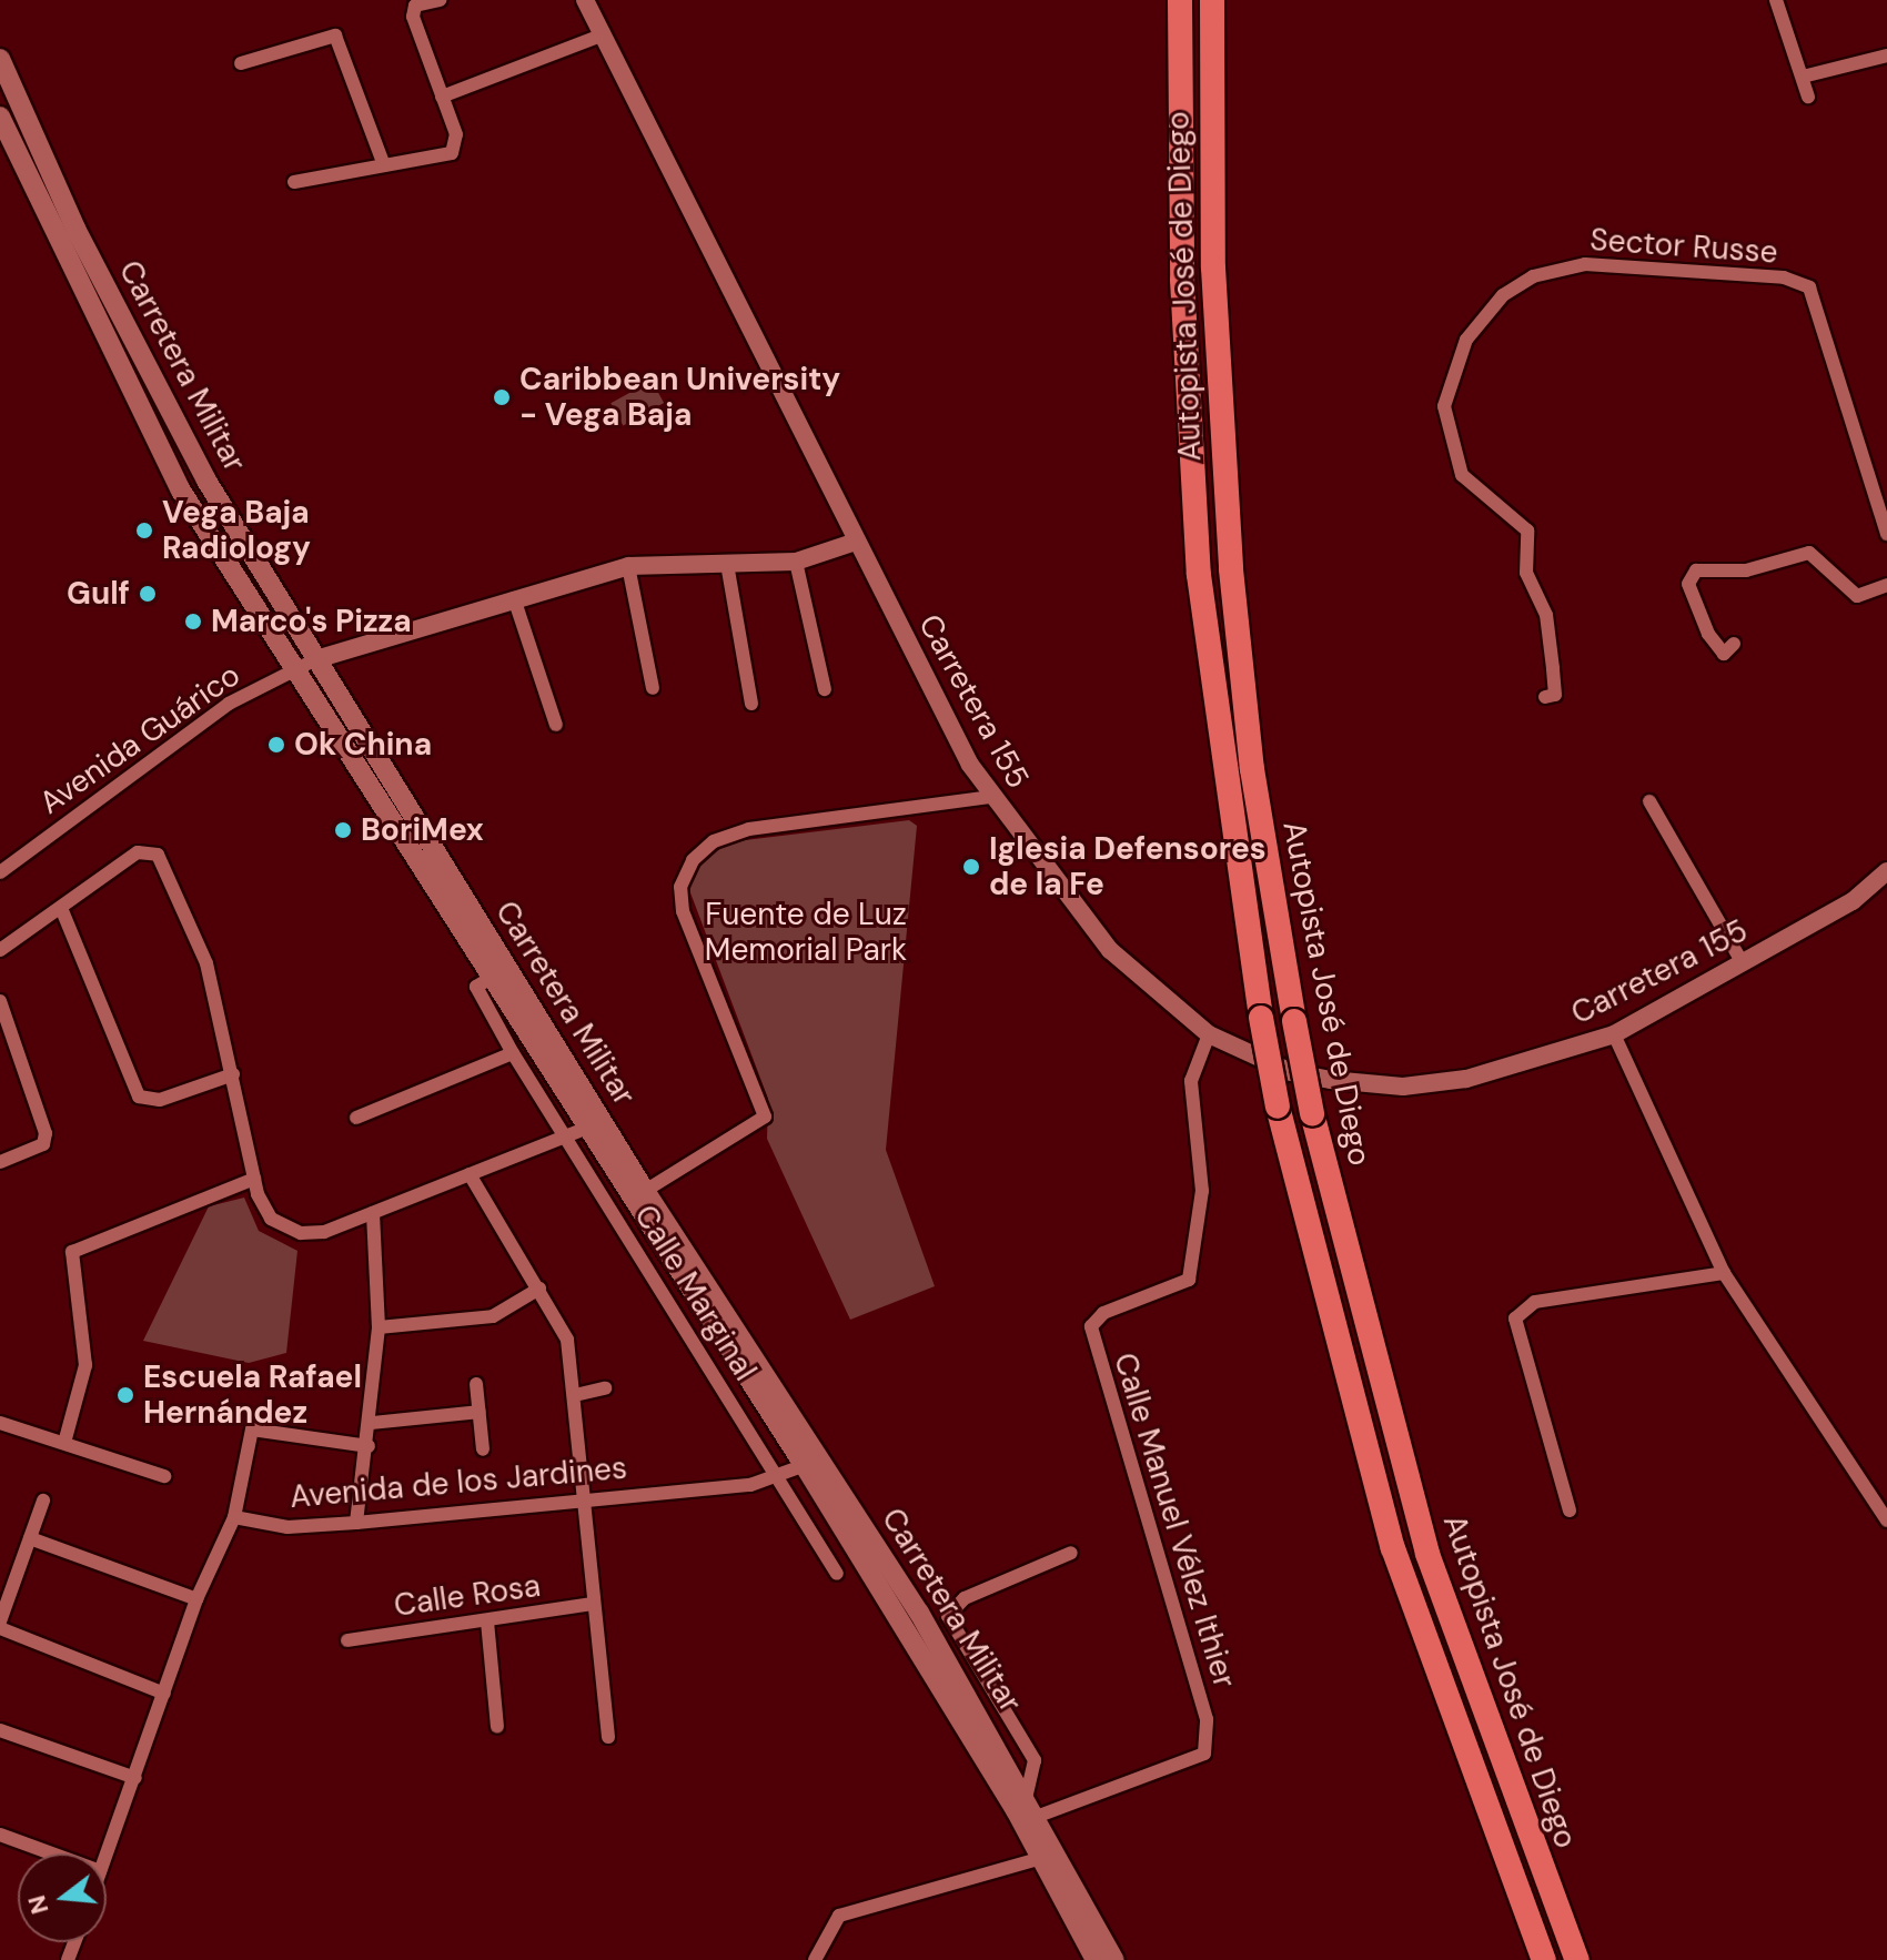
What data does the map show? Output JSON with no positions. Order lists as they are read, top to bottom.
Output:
{
  "streets": {
    "highway": ["Autopista José de Diego"],
    "main road": ["Carretera Militar"],
    "street": [
      "Sector Russe",
      "Carretera 155",
      "Avenida Guárico",
      "Calle Marginal",
      "Avenida de los Jardines",
      "Calle Manuel Vélez Ithier",
      "Calle Rosa"
    ]
  },
  "crossings": [
    ["Carretera Militar", "Avenida Guárico"],
    ["Carretera Militar", "Calle Marginal"],
    ["Carretera Militar", "Calle Manuel Vélez Ithier"],
    ["Carretera 155", "Calle Manuel Vélez Ithier"],
    ["Calle Marginal", "Avenida de los Jardines"]
  ],
  "parks": ["Fuente de Luz Memorial Park"],
  "places": [
    "Caribbean University - Vega Baja",
    "Vega Baja Radiology",
    "Gulf",
    "Marco's Pizza",
    "Ok China",
    "BoriMex",
    "Iglesia Defensores de la Fe",
    "Escuela Rafael Hernández"
  ],
  "north": "left"
}
